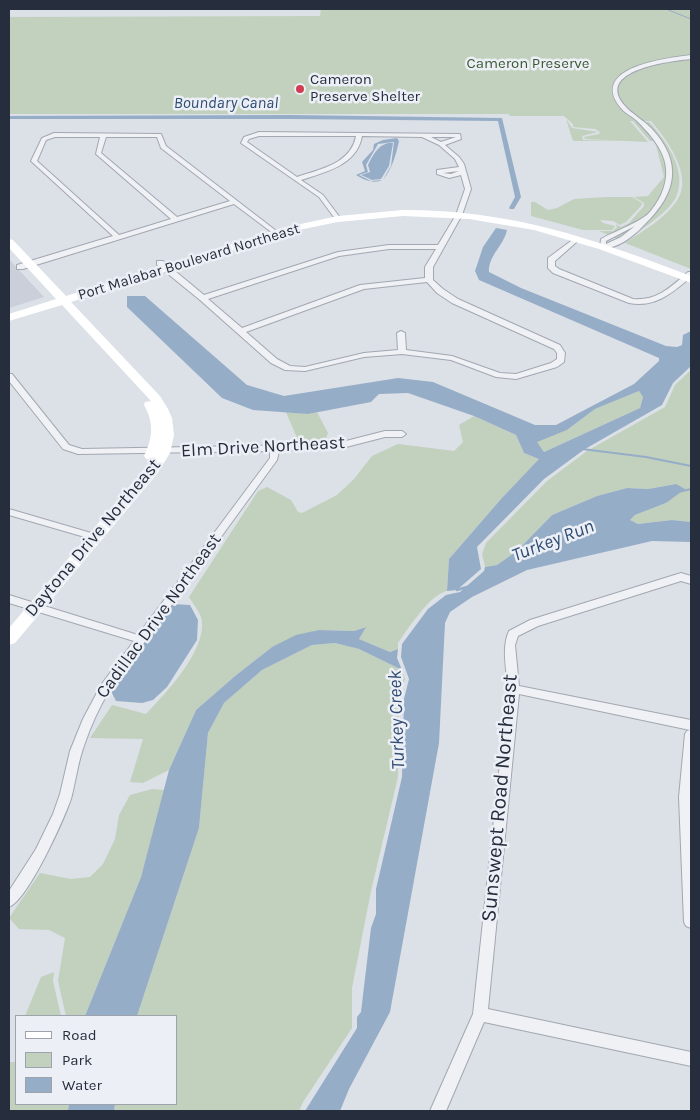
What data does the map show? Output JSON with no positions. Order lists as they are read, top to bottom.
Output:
{
  "streets": {
    "street": [
      "Port Malabar Boulevard Northeast",
      "Elm Drive Northeast",
      "Daytona Drive Northeast",
      "Cadillac Drive Northeast",
      "Sunswept Road Northeast"
    ]
  },
  "crossings": [
    ["Port Malabar Boulevard Northeast", "Daytona Drive Northeast"],
    ["Elm Drive Northeast", "Daytona Drive Northeast"],
    ["Elm Drive Northeast", "Cadillac Drive Northeast"]
  ],
  "water": ["Boundary Canal", "Turkey Run", "Turkey Creek"],
  "parks": ["Cameron Preserve"],
  "places": ["Cameron Preserve Shelter"],
  "legend": ["Road", "Park", "Water"]
}
